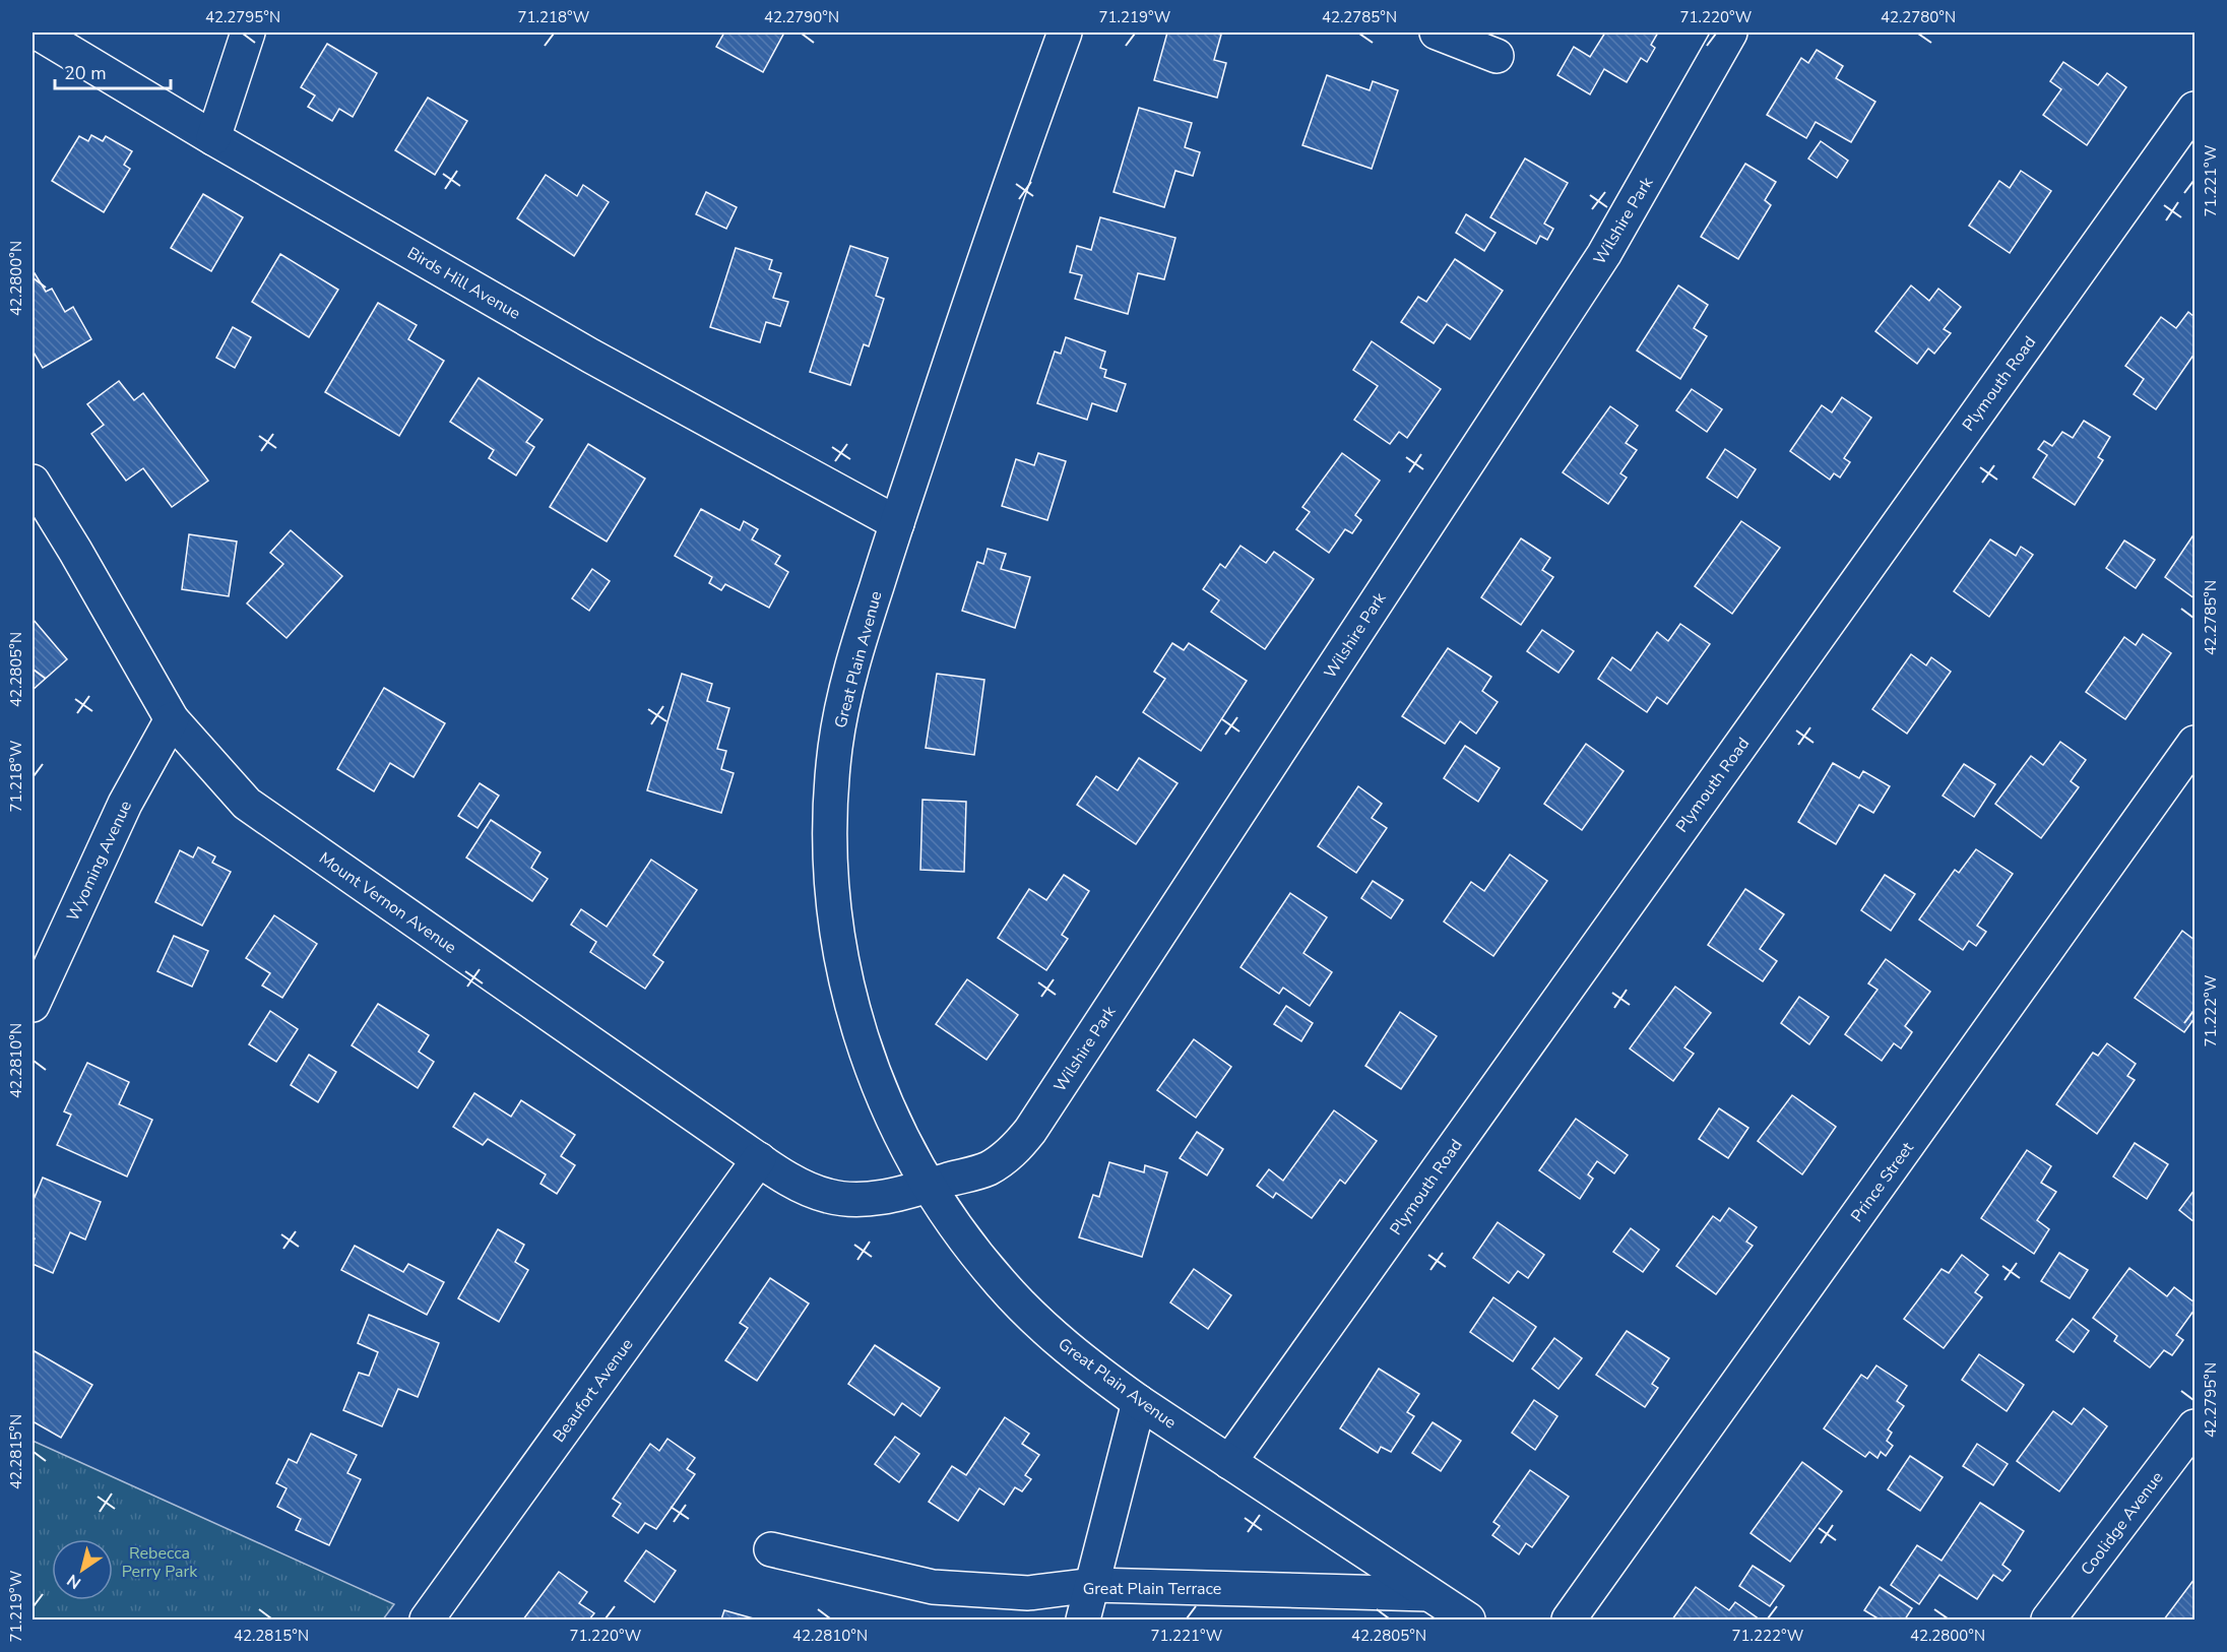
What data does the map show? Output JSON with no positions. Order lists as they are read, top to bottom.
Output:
{
  "streets": {
    "street": [
      "Wilshire Park",
      "Birds Hill Avenue",
      "Plymouth Road",
      "Great Plain Avenue",
      "Wyoming Avenue",
      "Mount Vernon Avenue",
      "Prince Street",
      "Beaufort Avenue",
      "Coolidge Avenue",
      "Great Plain Terrace"
    ]
  },
  "crossings": [
    ["Wilshire Park", "Great Plain Avenue"],
    ["Wilshire Park", "Mount Vernon Avenue"],
    ["Birds Hill Avenue", "Great Plain Avenue"],
    ["Plymouth Road", "Great Plain Avenue"],
    ["Great Plain Avenue", "Mount Vernon Avenue"],
    ["Great Plain Avenue", "Great Plain Terrace"],
    ["Wyoming Avenue", "Mount Vernon Avenue"],
    ["Mount Vernon Avenue", "Beaufort Avenue"]
  ],
  "parks": ["Rebecca Perry Park"],
  "scale_bar": "20 m",
  "north": "bottom left",
  "coordinates": [
    "42.2795°N",
    "71.218°W",
    "42.2790°N",
    "71.219°W",
    "42.2785°N",
    "71.220°W",
    "42.2780°N",
    "71.221°W",
    "42.2800°N",
    "42.2805°N",
    "71.222°W",
    "42.2810°N",
    "42.2815°N"
  ]
}
